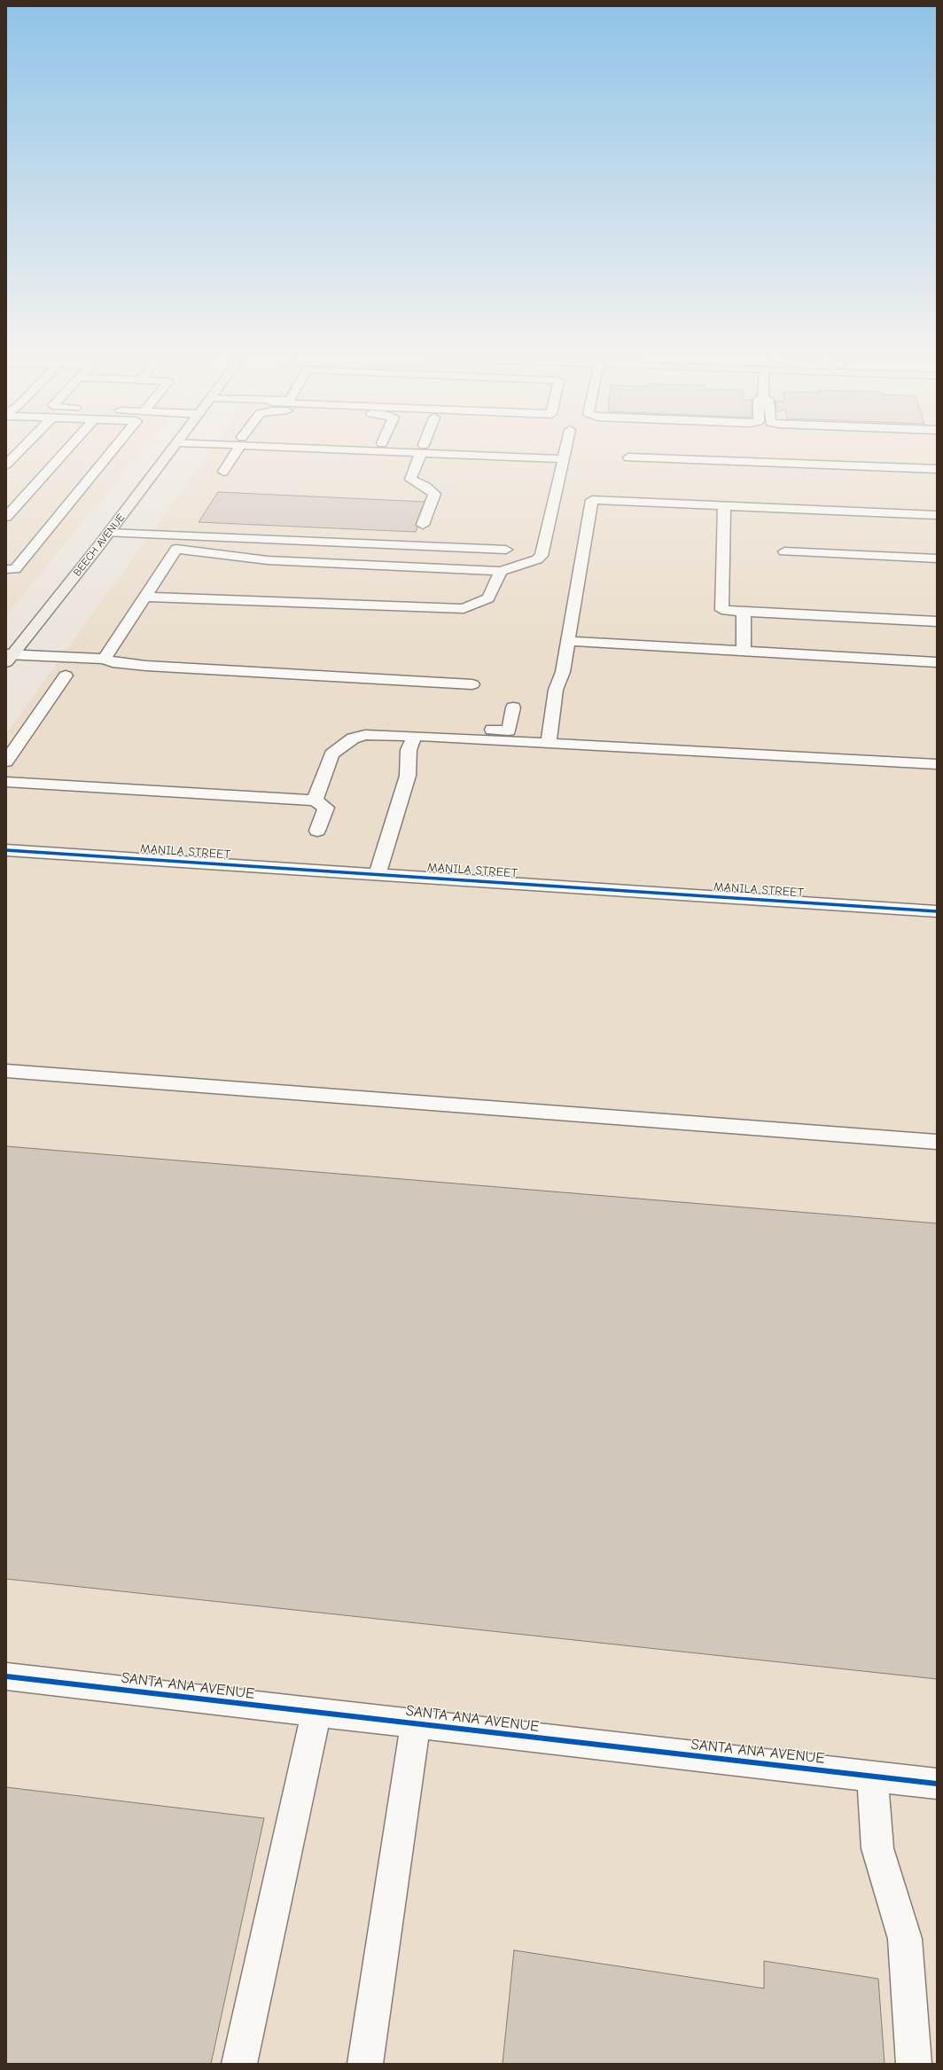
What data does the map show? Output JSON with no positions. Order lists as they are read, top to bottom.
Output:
{
  "streets": {
    "main road": ["BEECH AVENUE"],
    "street": ["MANILA STREET", "SANTA ANA AVENUE"]
  }
}
